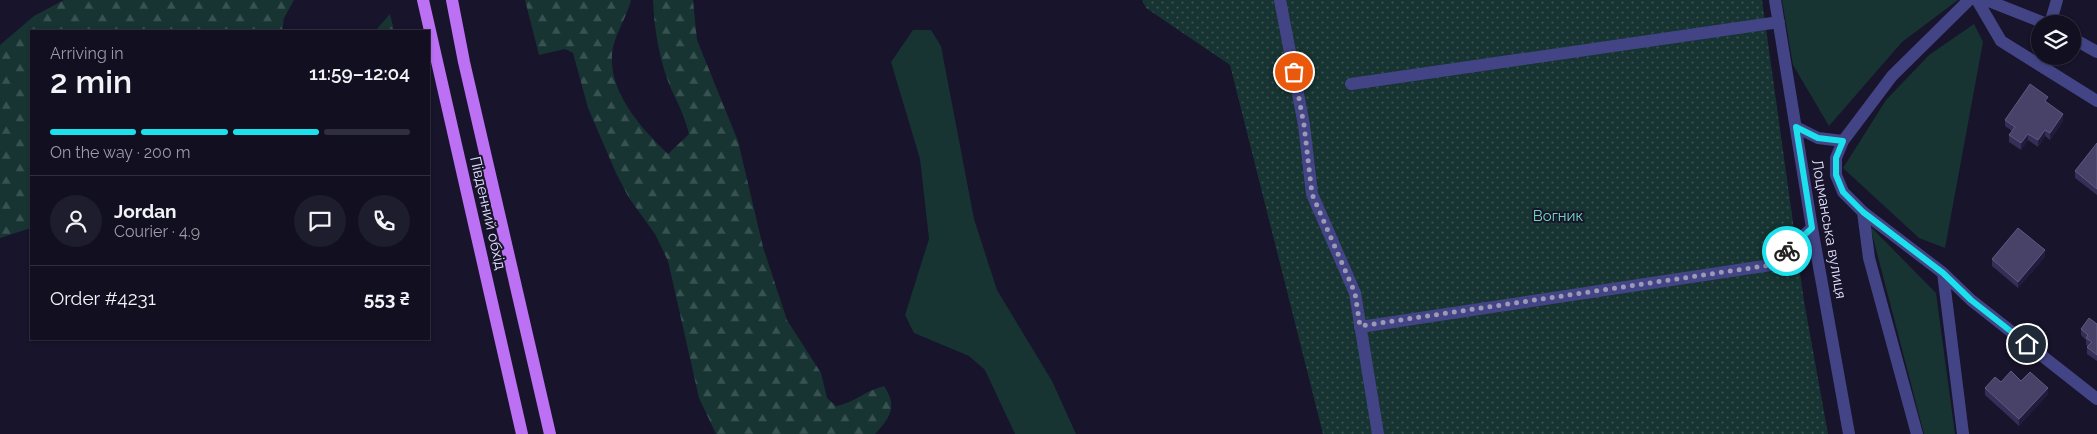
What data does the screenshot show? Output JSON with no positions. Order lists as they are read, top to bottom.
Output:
{
  "streets": {
    "main road": ["Південний обхід"],
    "street": ["Лоцманська вулиця"]
  },
  "parks": ["Вогник"],
  "page": {
    "heading": ["2 min", "Arriving in", "11:59–12:04"],
    "panel": [
      "Jordan",
      "Courier · 4.9",
      "Order #4231",
      "553 ₴"
    ],
    "bar": "On the way · 200 m"
  }
}
